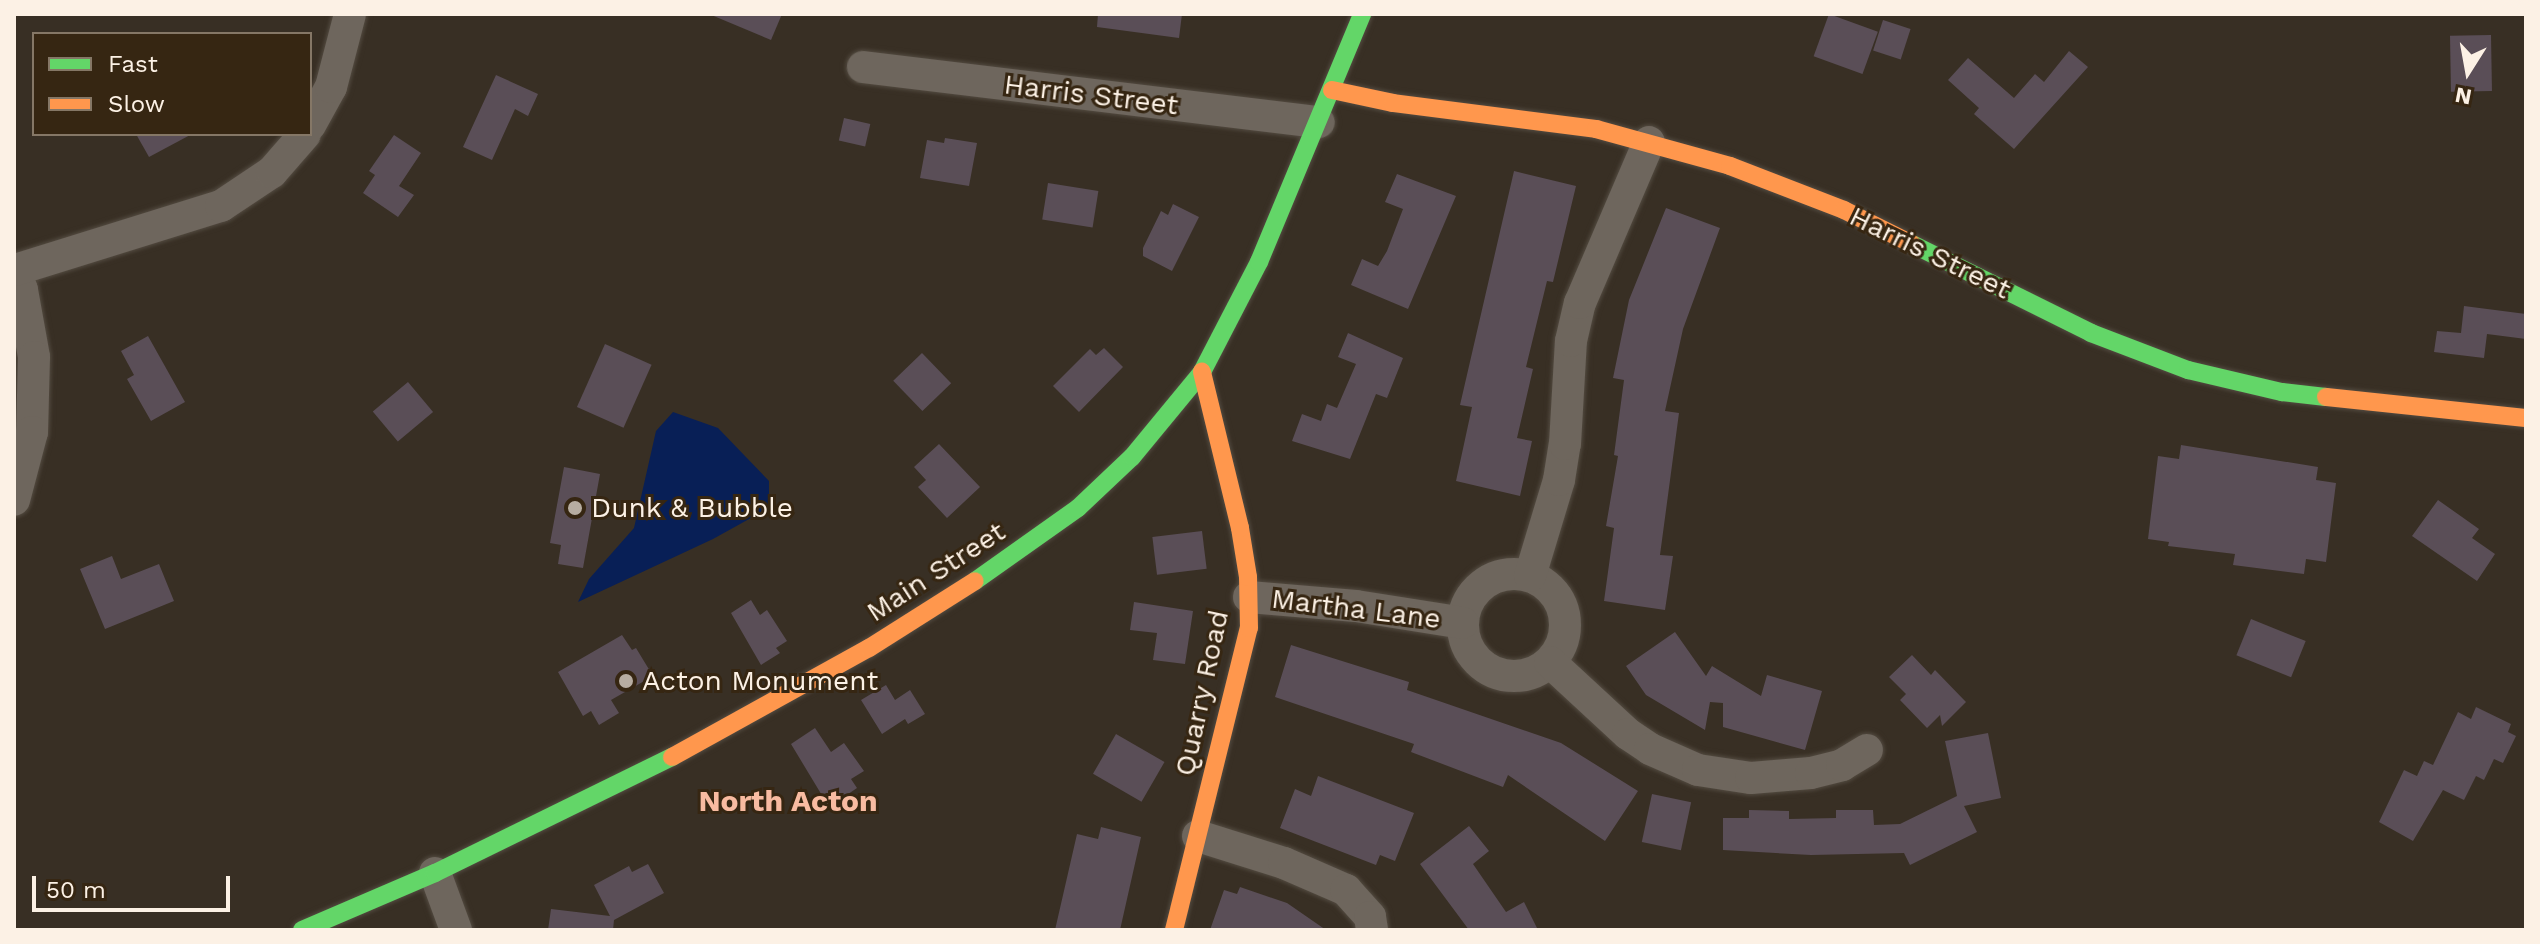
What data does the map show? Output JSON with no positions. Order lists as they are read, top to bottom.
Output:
{
  "streets": {
    "street": [
      "Harris Street",
      "Main Street",
      "Martha Lane",
      "Quarry Road"
    ]
  },
  "crossings": [
    ["Harris Street", "Main Street"],
    ["Main Street", "Quarry Road"],
    ["Martha Lane", "Quarry Road"]
  ],
  "districts": ["North Acton"],
  "places": ["Dunk & Bubble", "Acton Monument"],
  "legend": ["Fast", "Slow"],
  "scale_bar": "50 m",
  "north": "bottom"
}
